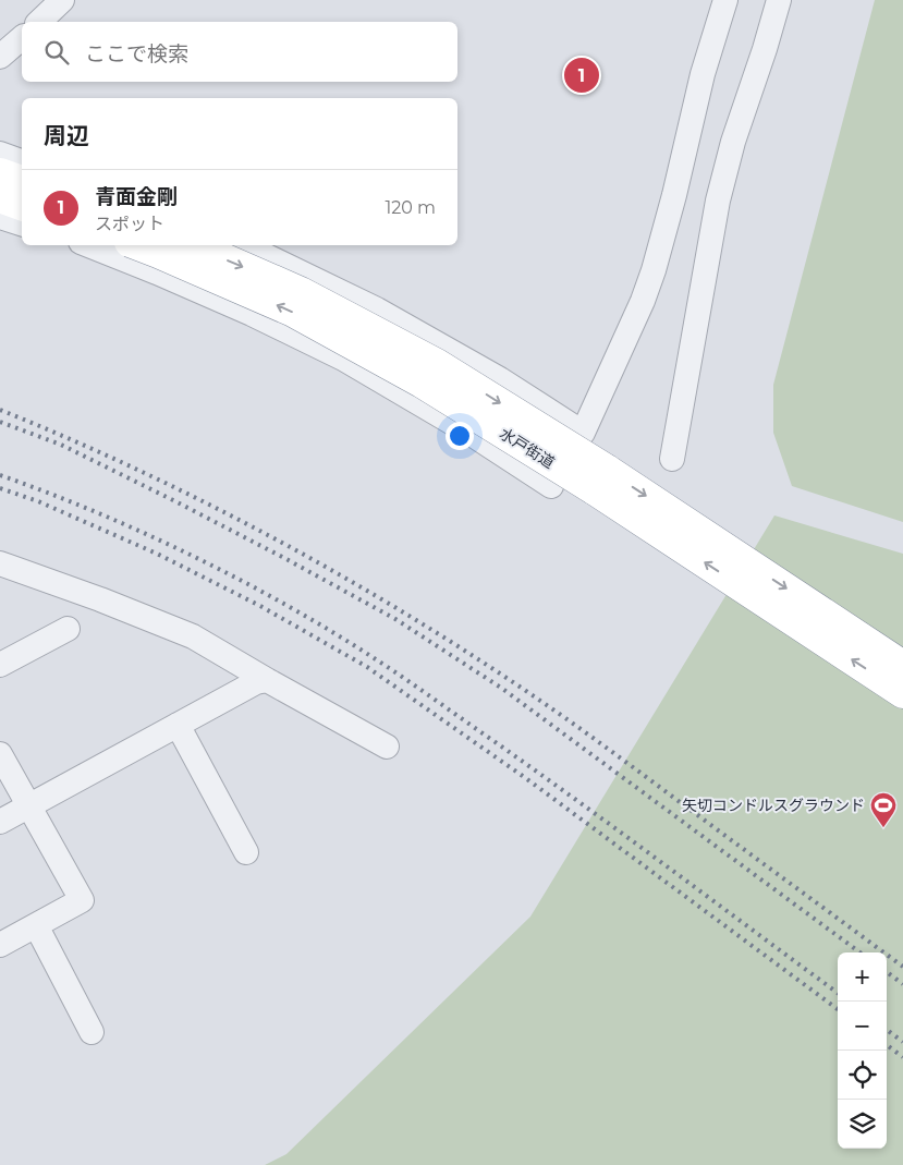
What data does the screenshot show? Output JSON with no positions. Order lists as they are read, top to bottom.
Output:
{
  "streets": {
    "highway": ["水戸街道"]
  },
  "places": {
    "sports": ["矢切コンドルスグラウンド"]
  },
  "page": {
    "search": "ここで検索",
    "pins": "1",
    "heading": "周辺",
    "list": [
      {
        "mark": "1",
        "name": "青面金剛",
        "note": "スポット",
        "value": "120 m"
      }
    ],
    "map_buttons": ["+", "−"]
  }
}
